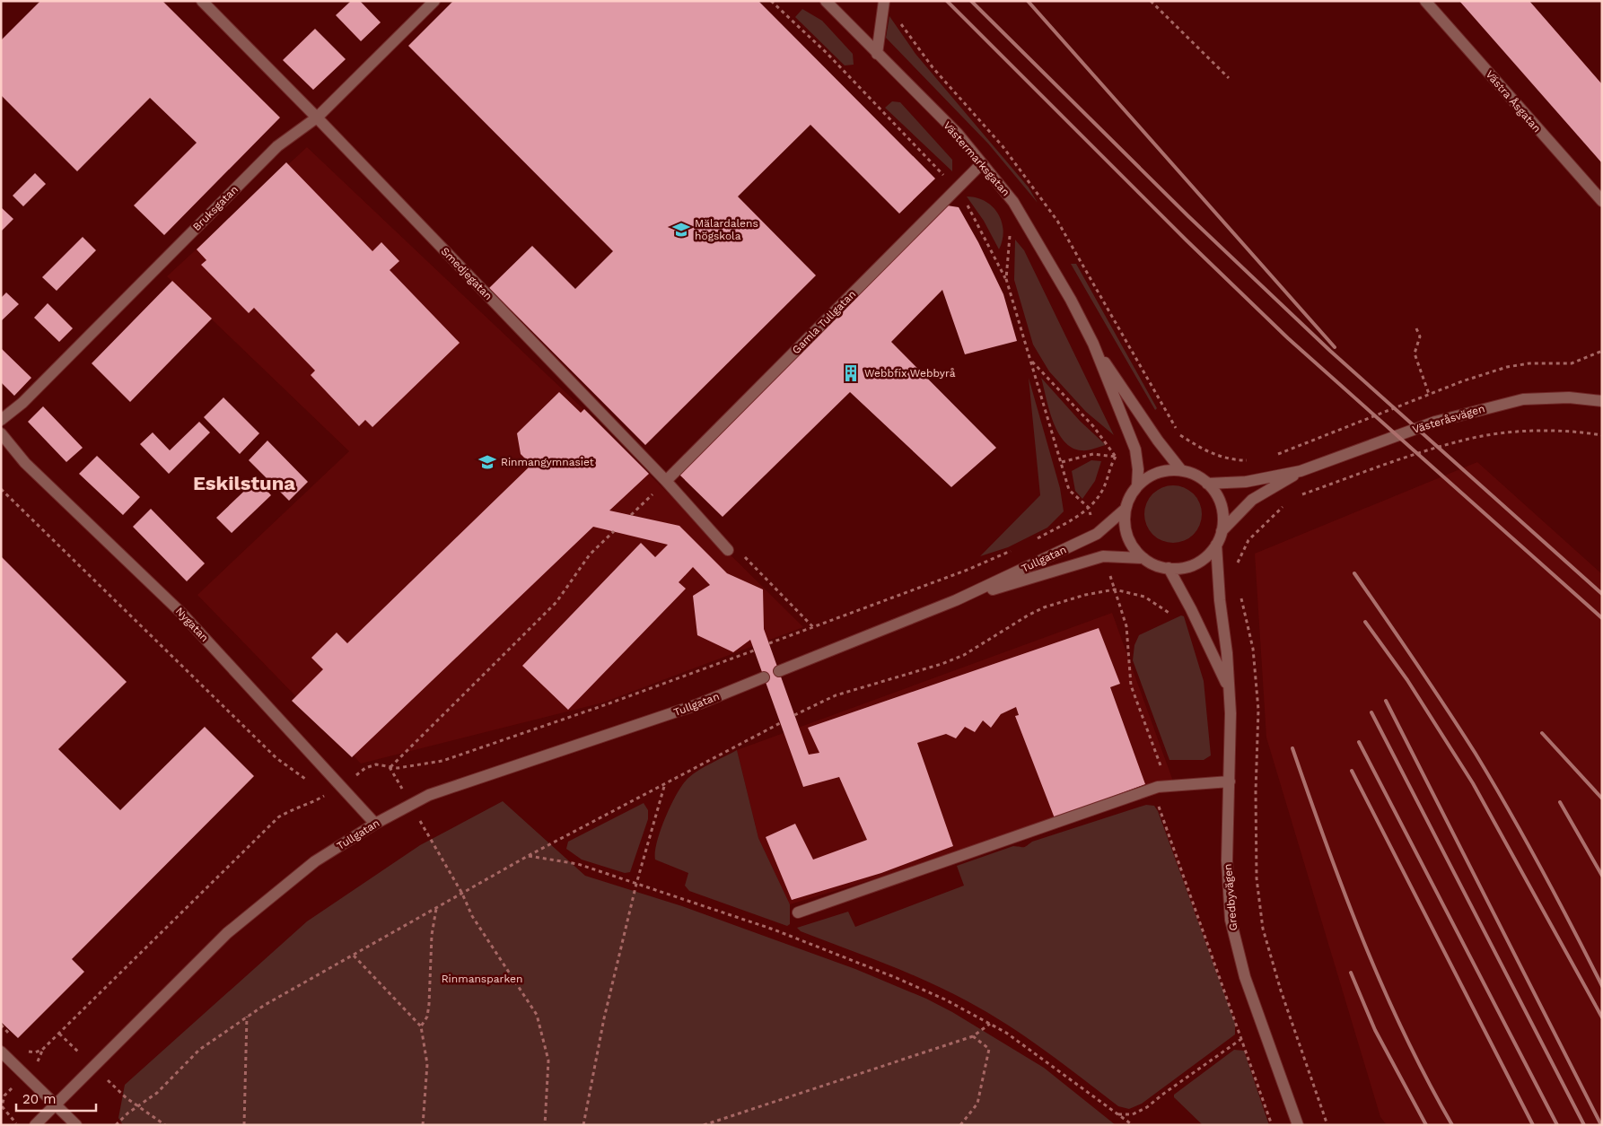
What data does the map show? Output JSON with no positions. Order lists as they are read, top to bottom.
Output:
{
  "streets": {
    "street": [
      "Västra Åsgatan",
      "Västermarksgatan",
      "Bruksgatan",
      "Smedjegatan",
      "Gamla Tullgatan",
      "Västeråsvägen",
      "Tullgatan",
      "Nygatan",
      "Gredbyvägen"
    ]
  },
  "crossings": [
    ["Västermarksgatan", "Gamla Tullgatan"],
    ["Västermarksgatan", "Västeråsvägen"],
    ["Västermarksgatan", "Tullgatan"],
    ["Västermarksgatan", "Gredbyvägen"],
    ["Bruksgatan", "Smedjegatan"],
    ["Smedjegatan", "Gamla Tullgatan"],
    ["Västeråsvägen", "Tullgatan"],
    ["Västeråsvägen", "Gredbyvägen"],
    ["Tullgatan", "Nygatan"],
    ["Tullgatan", "Gredbyvägen"]
  ],
  "districts": ["Eskilstuna"],
  "parks": ["Rinmansparken"],
  "places": {
    "school or university": ["Mälardalens högskola", "Rinmangymnasiet"],
    "building": ["Webbfix Webbyrå"]
  },
  "scale_bar": "20 m"
}
